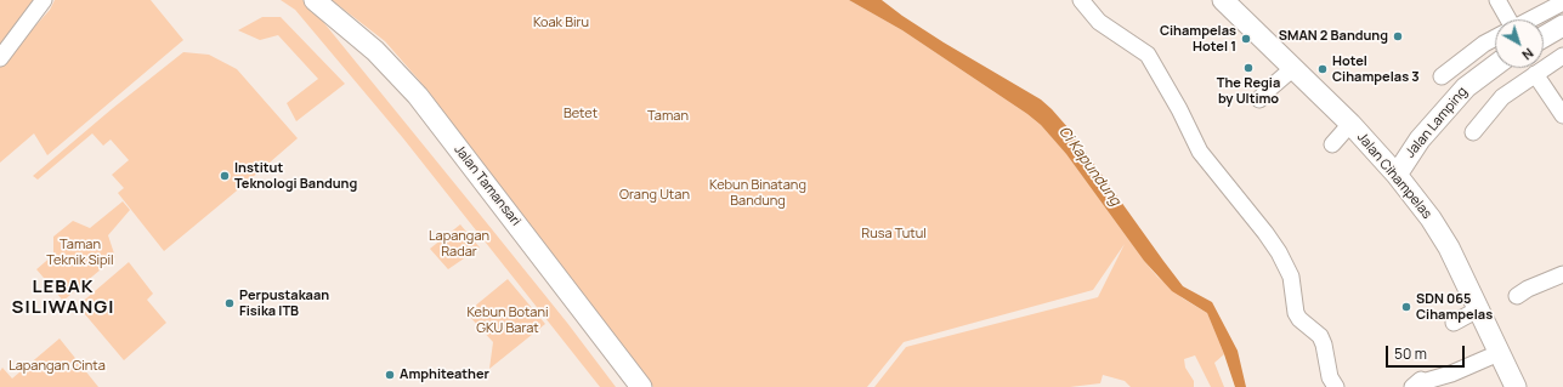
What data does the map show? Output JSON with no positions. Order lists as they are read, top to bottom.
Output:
{
  "streets": {
    "main road": ["Jalan Lamping", "Jalan Cihampelas", "Jalan Tamansari"]
  },
  "crossings": [
    ["Jalan Lamping", "Jalan Cihampelas"]
  ],
  "districts": ["LEBAK SILIWANGI"],
  "water": ["Ci Kapundung"],
  "parks": [
    "Koak Biru",
    "Betet",
    "Taman",
    "Kebun Binatang Bandung",
    "Orang Utan",
    "Rusa Tutul",
    "Lapangan Radar",
    "Taman Teknik Sipil",
    "Kebun Botani GKU Barat",
    "Lapangan Cinta"
  ],
  "places": [
    "SMAN 2 Bandung",
    "Cihampelas Hotel 1",
    "The Regia by Ultimo",
    "Hotel Cihampelas 3",
    "Institut Teknologi Bandung",
    "Perpustakaan Fisika ITB",
    "SDN 065 Cihampelas",
    "Amphiteather"
  ],
  "scale_bar": "50 m",
  "north": "bottom right"
}
